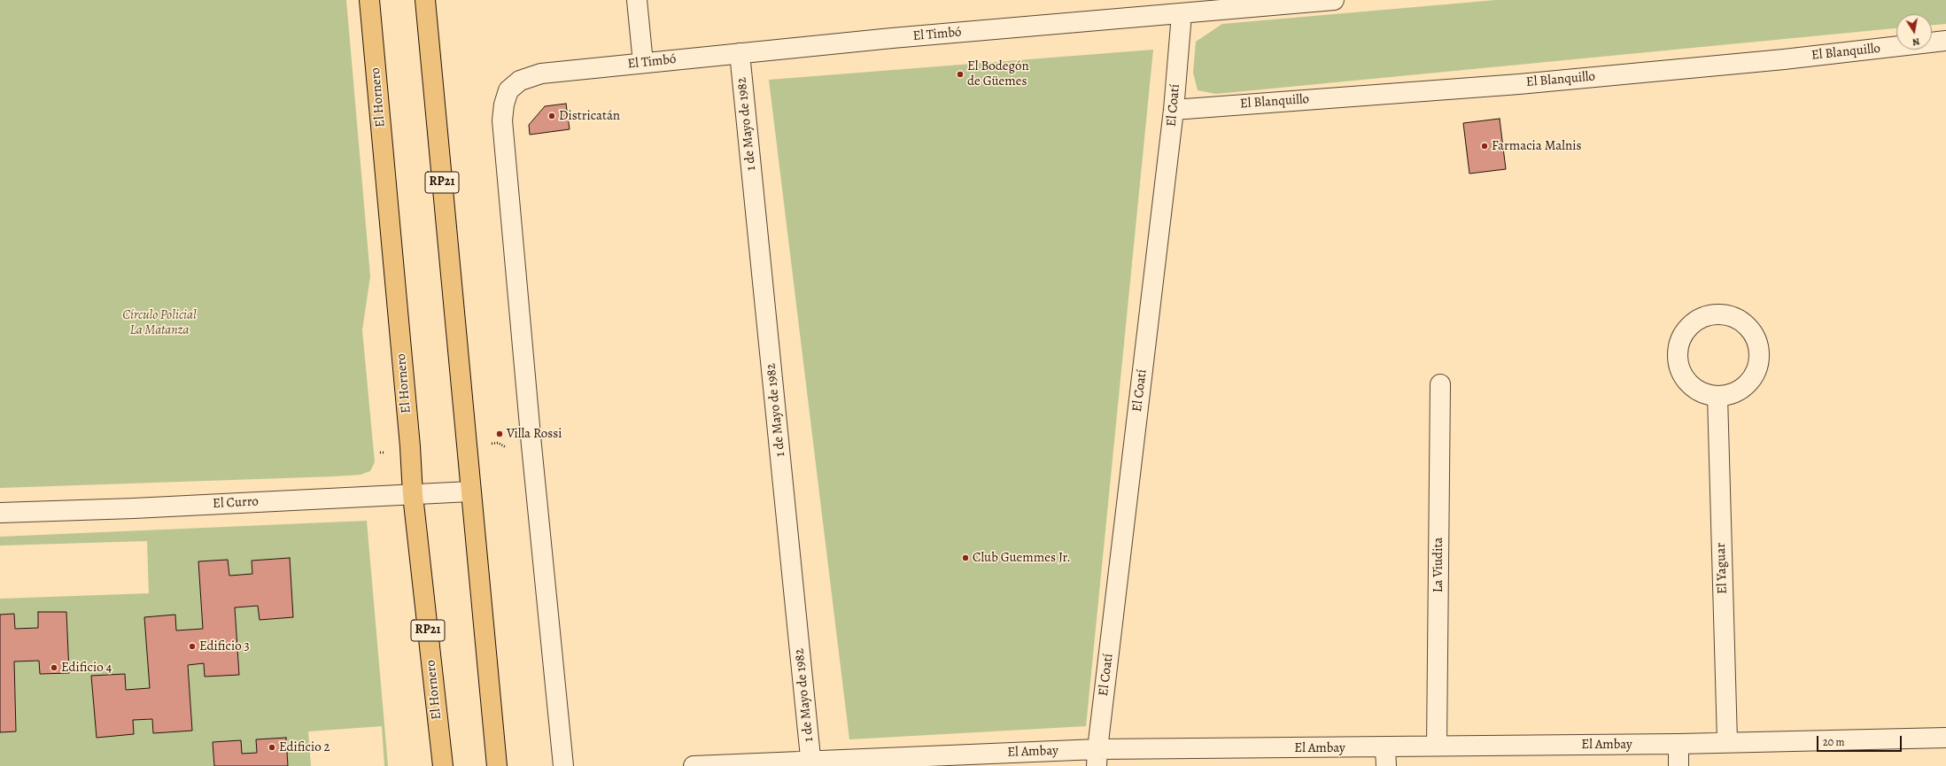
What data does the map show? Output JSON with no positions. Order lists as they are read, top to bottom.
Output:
{
  "streets": {
    "main road": ["El Hornero", "RP21"],
    "street": [
      "El Timbó",
      "El Blanquillo",
      "El Coatí",
      "1 de Mayo de 1982",
      "El Curro",
      "La Viudita",
      "El Yaguar",
      "El Ambay"
    ]
  },
  "crossings": [
    ["El Timbó", "El Coatí"],
    ["El Timbó", "1 de Mayo de 1982"],
    ["El Blanquillo", "El Coatí"],
    ["El Hornero", "El Curro"],
    ["El Coatí", "El Ambay"],
    ["1 de Mayo de 1982", "El Ambay"],
    ["RP21", "El Curro"],
    ["La Viudita", "El Ambay"],
    ["El Yaguar", "El Ambay"]
  ],
  "parks": ["Círculo Policial La Matanza"],
  "places": [
    "El Bodegón de Güemes",
    "Districatán",
    "Farmacia Malnis",
    "Villa Rossi",
    "Club Guemmes Jr.",
    "Edificio 3",
    "Edificio 4",
    "Edificio 2"
  ],
  "scale_bar": "20 m",
  "north": "bottom"
}
